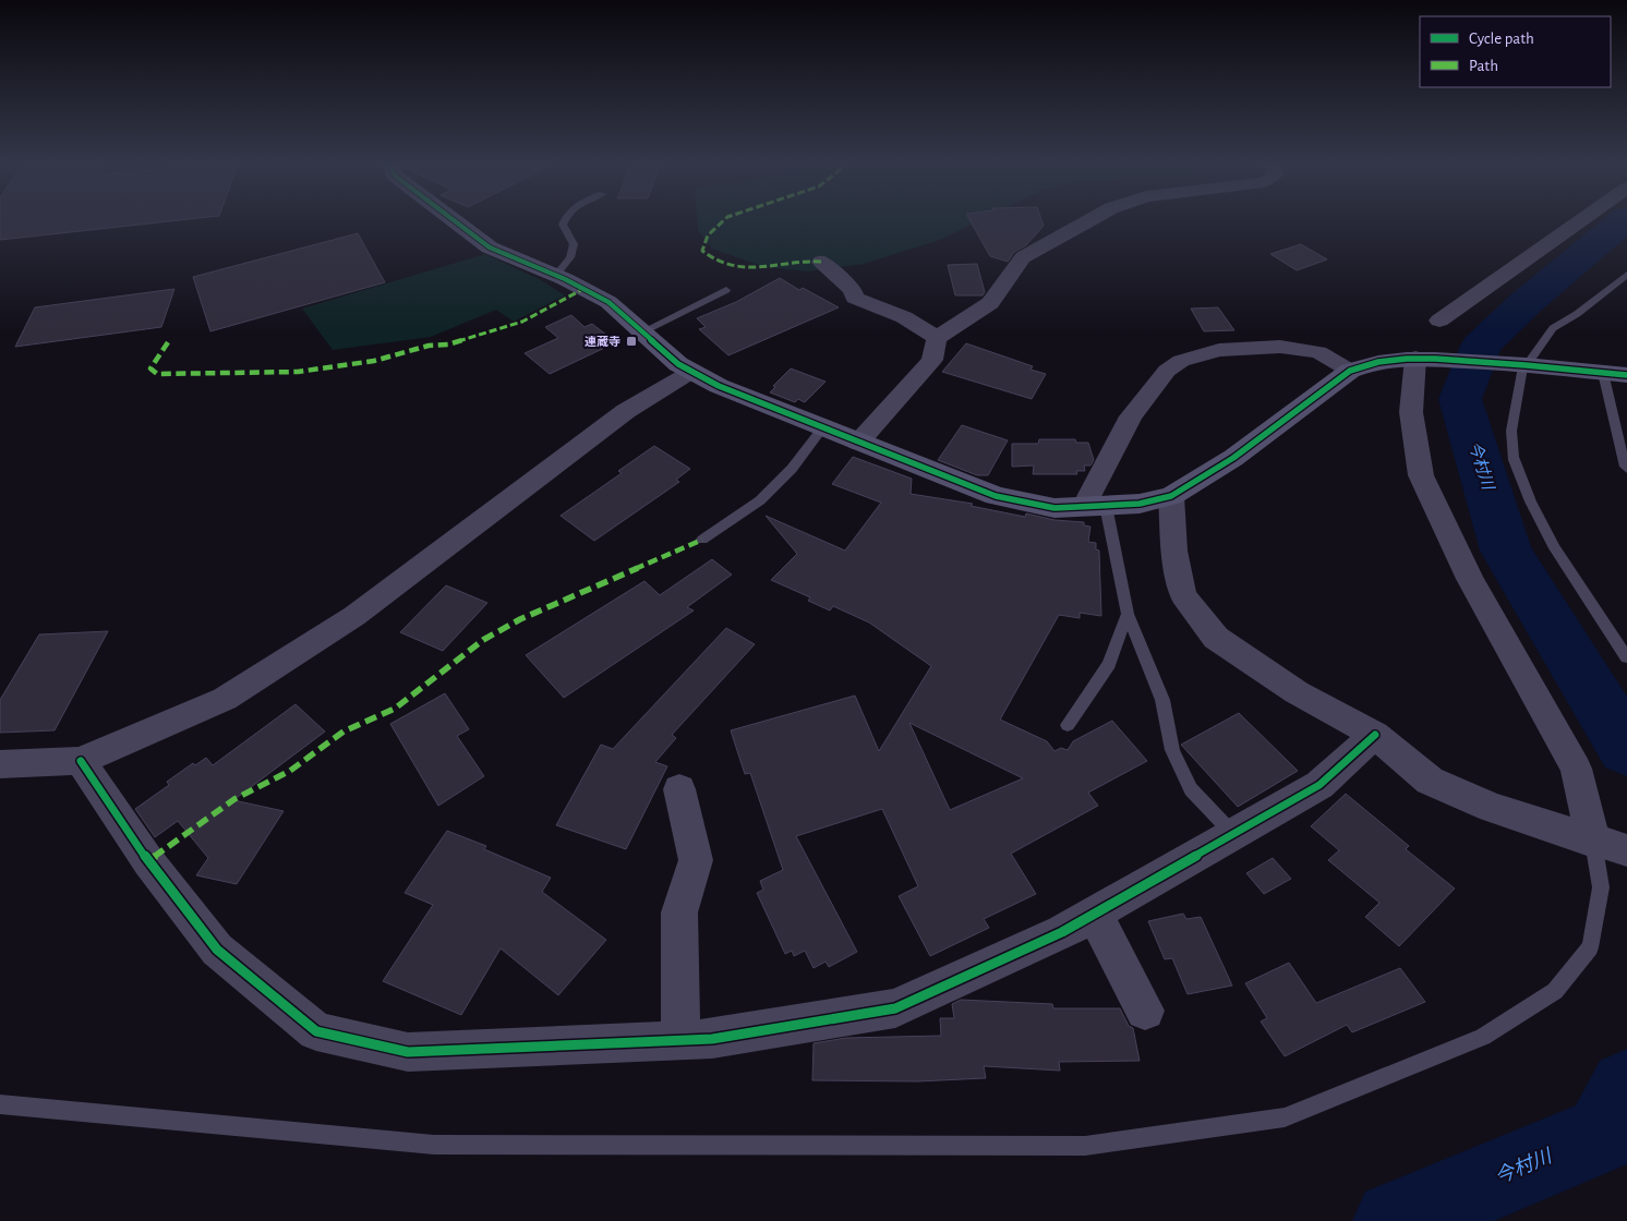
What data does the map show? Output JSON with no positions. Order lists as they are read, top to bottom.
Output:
{
  "water": ["今村川"],
  "places": {
    "transit": ["連蔵寺"]
  },
  "legend": ["Cycle path", "Path"]
}
